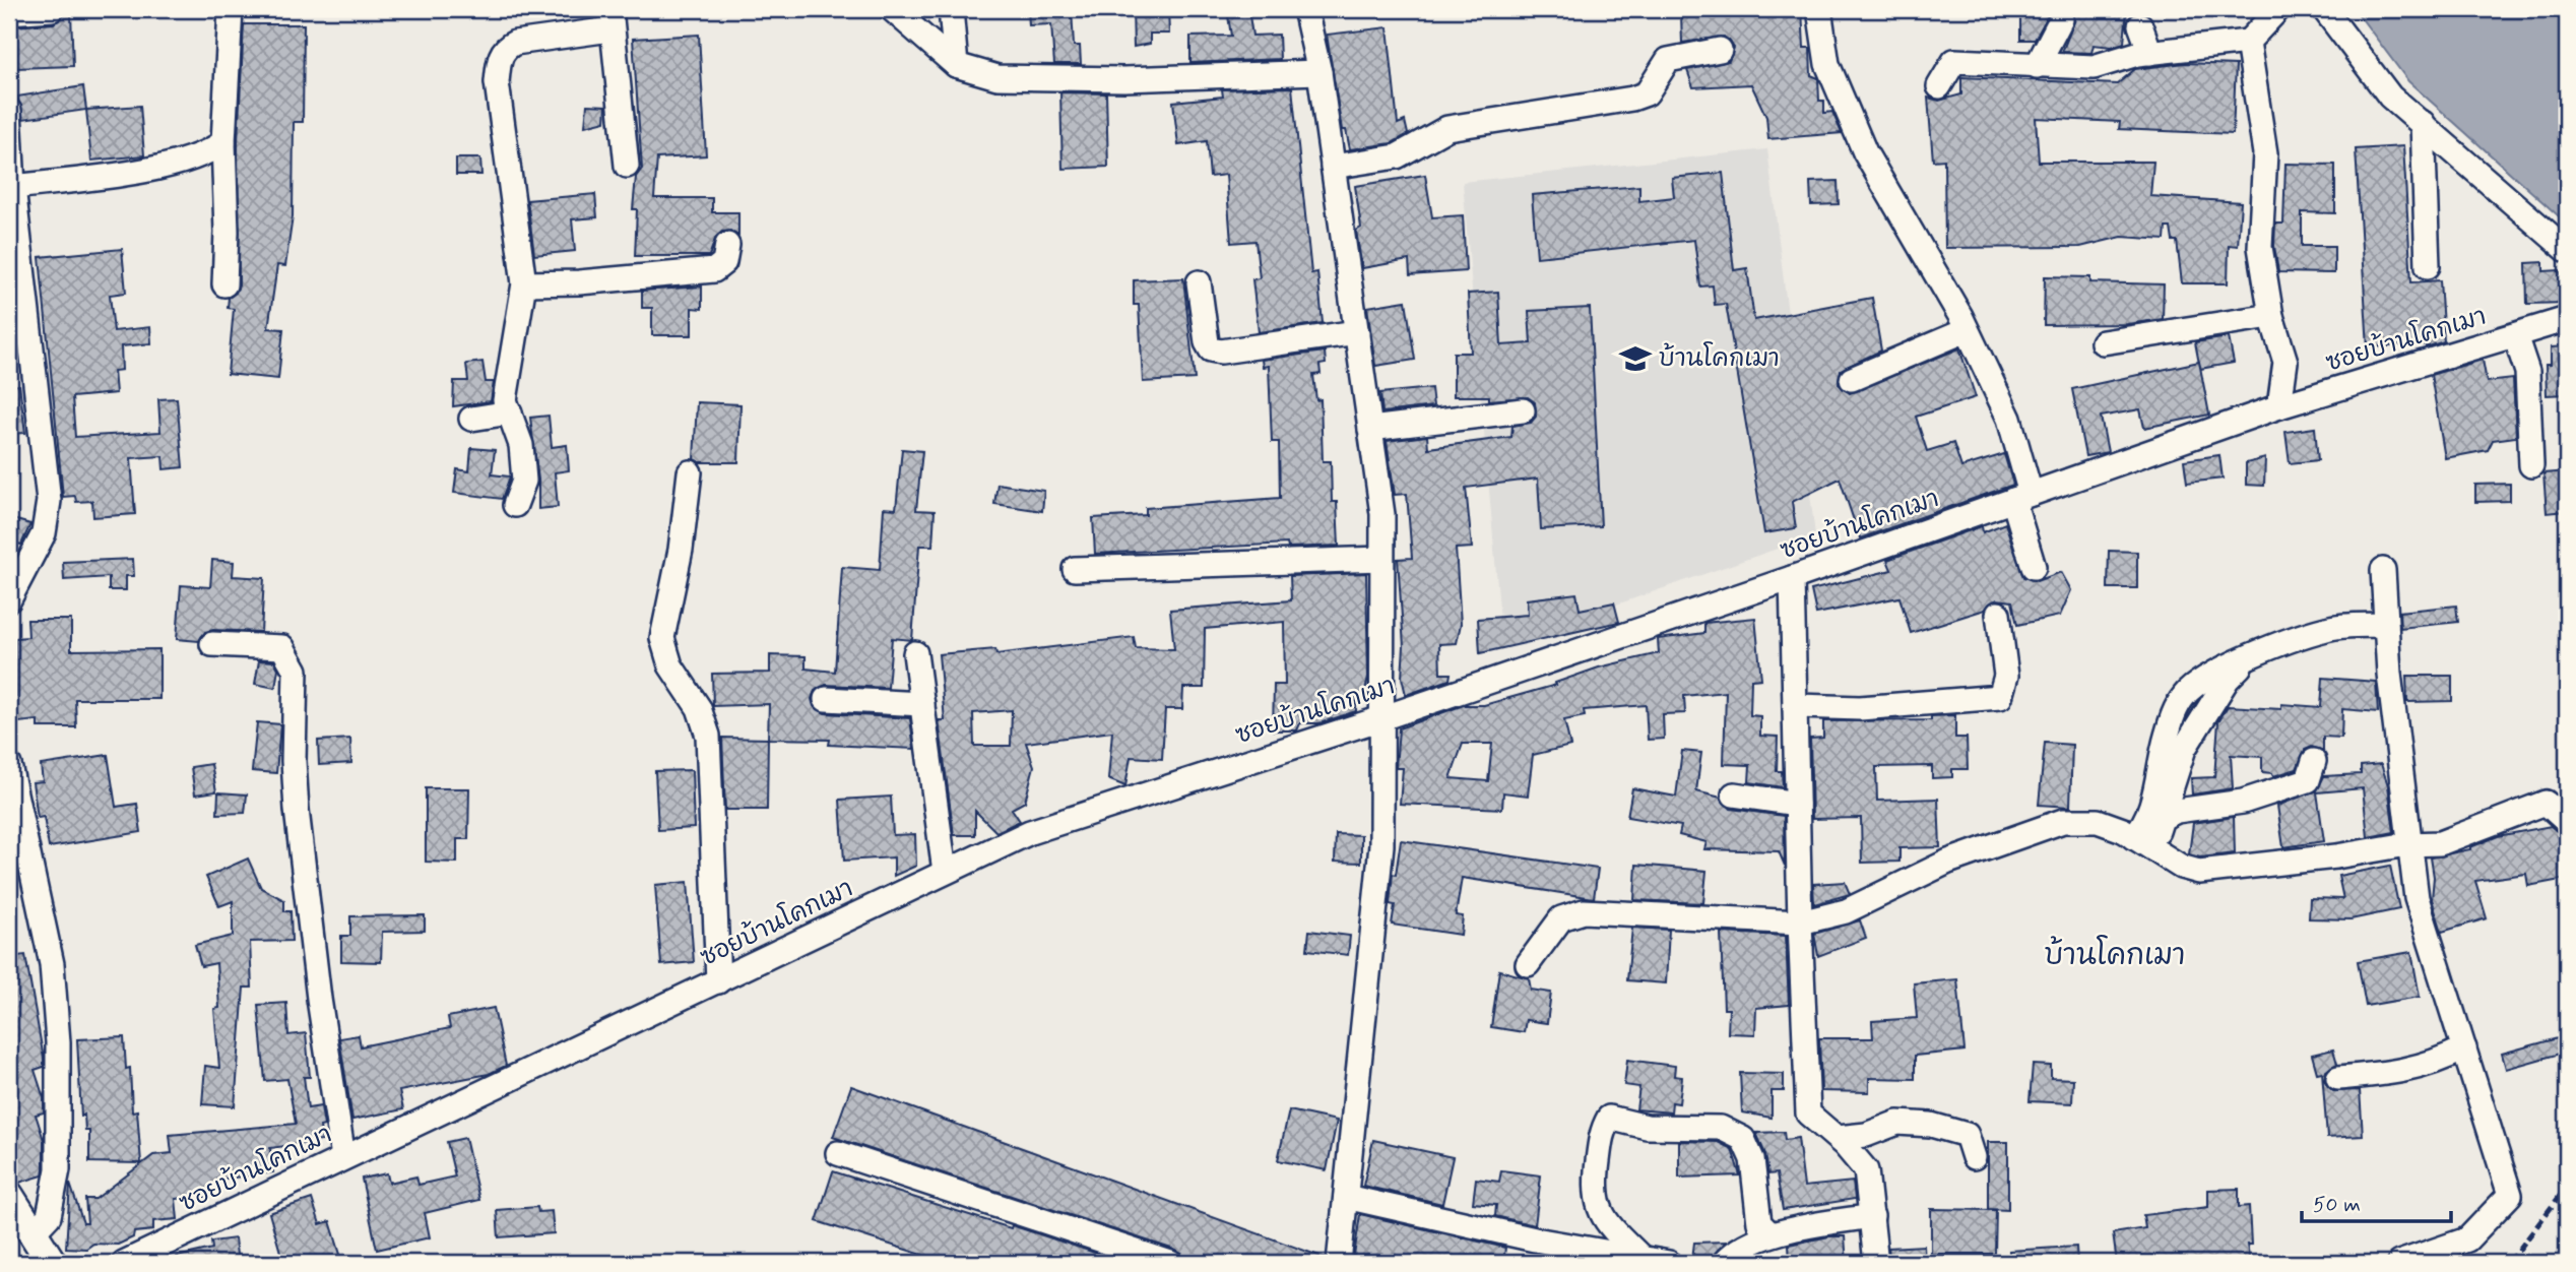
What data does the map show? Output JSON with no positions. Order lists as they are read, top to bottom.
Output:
{
  "streets": {
    "street": ["ซอยบ้านโคกเมา"]
  },
  "districts": ["บ้านโคกเมา"],
  "places": {
    "school or university": ["บ้านโคกเมา"]
  },
  "scale_bar": "50 m"
}
